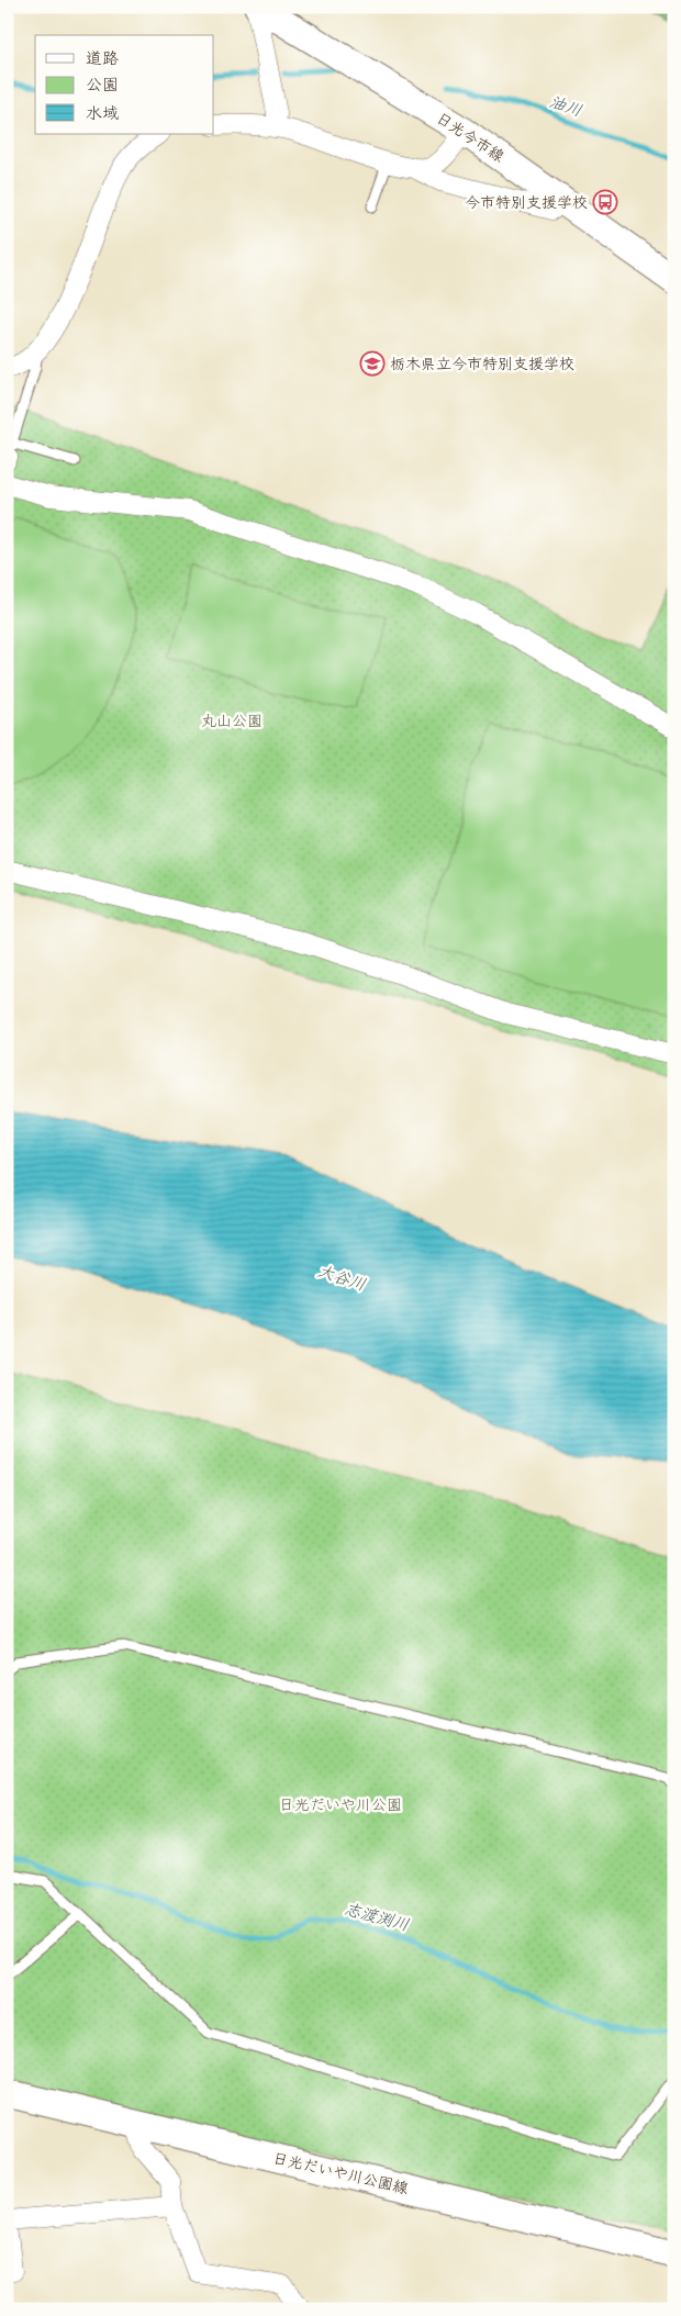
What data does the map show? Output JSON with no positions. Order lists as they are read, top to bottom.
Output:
{
  "streets": {
    "main road": ["日光今市線", "日光だいや川公園線"]
  },
  "water": ["油川", "大谷川", "志渡渕川"],
  "parks": ["丸山公園", "日光だいや川公園"],
  "places": {
    "bus stop": ["今市特別支援学校"],
    "school or university": ["栃木県立今市特別支援学校"]
  },
  "legend": ["道路", "公園", "水域"]
}
